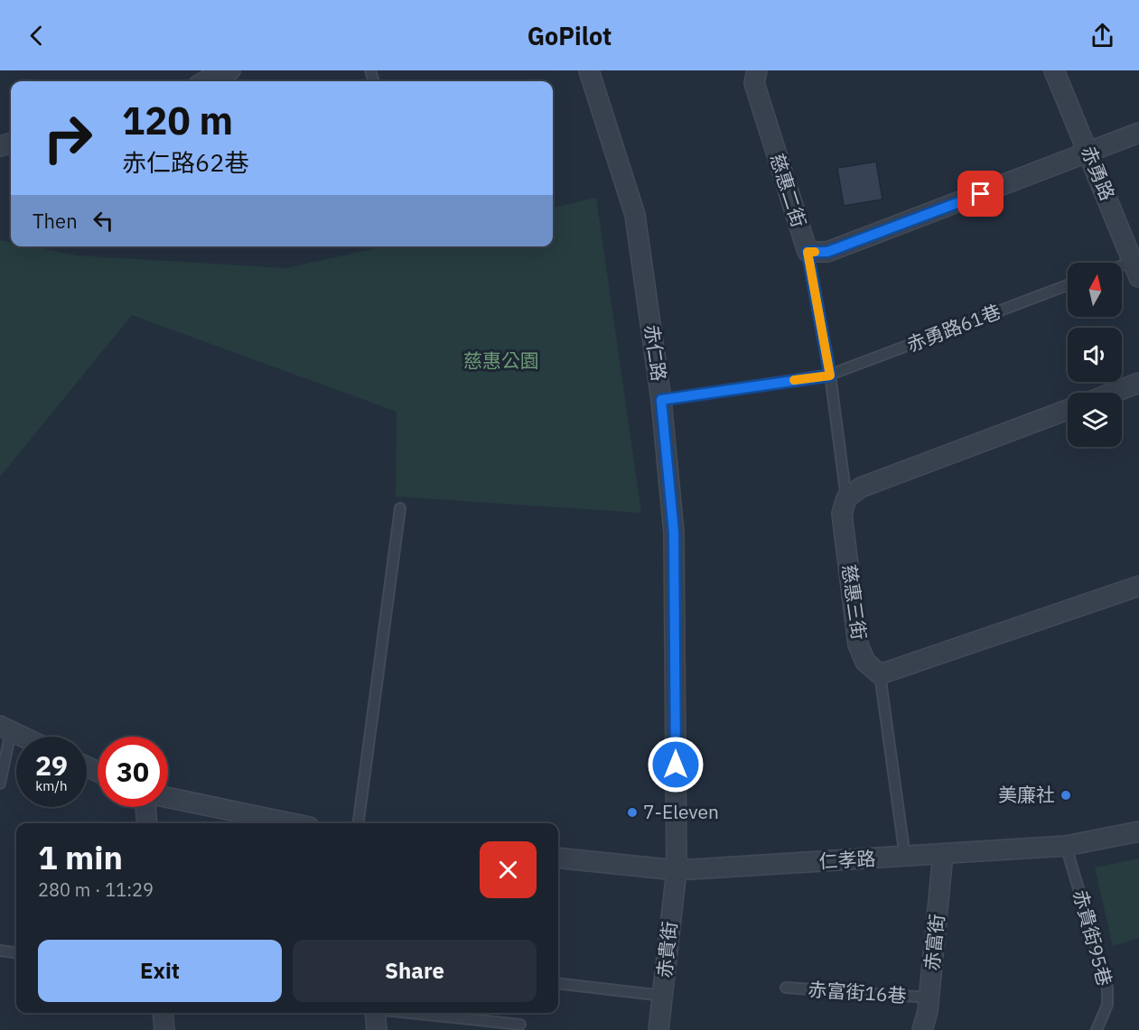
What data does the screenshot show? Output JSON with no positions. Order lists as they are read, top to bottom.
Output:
{
  "streets": {
    "street": [
      "赤勇路",
      "慈惠二街",
      "赤仁路",
      "慈惠三街",
      "仁孝路",
      "赤富街",
      "赤貴街"
    ],
    "lane": ["赤勇路61巷", "赤貴街95巷", "赤富街16巷"]
  },
  "crossings": [
    ["赤勇路", "慈惠二街"],
    ["赤勇路61巷", "赤仁路"],
    ["赤仁路", "仁孝路"],
    ["赤仁路", "赤貴街"],
    ["仁孝路", "赤貴街95巷"],
    ["仁孝路", "赤富街"],
    ["仁孝路", "赤貴街"],
    ["赤富街", "赤富街16巷"]
  ],
  "parks": ["慈惠公園"],
  "places": ["美廉社", "7-Eleven"],
  "north": "top",
  "page": {
    "header": "GoPilot",
    "turn": ["120 m", "赤仁路62巷"],
    "then": "Then",
    "speed": "29 km/h",
    "limit": "30",
    "heading": ["1 min", "280 m · 11:29"],
    "buttons": ["Exit", "Share"]
  }
}
